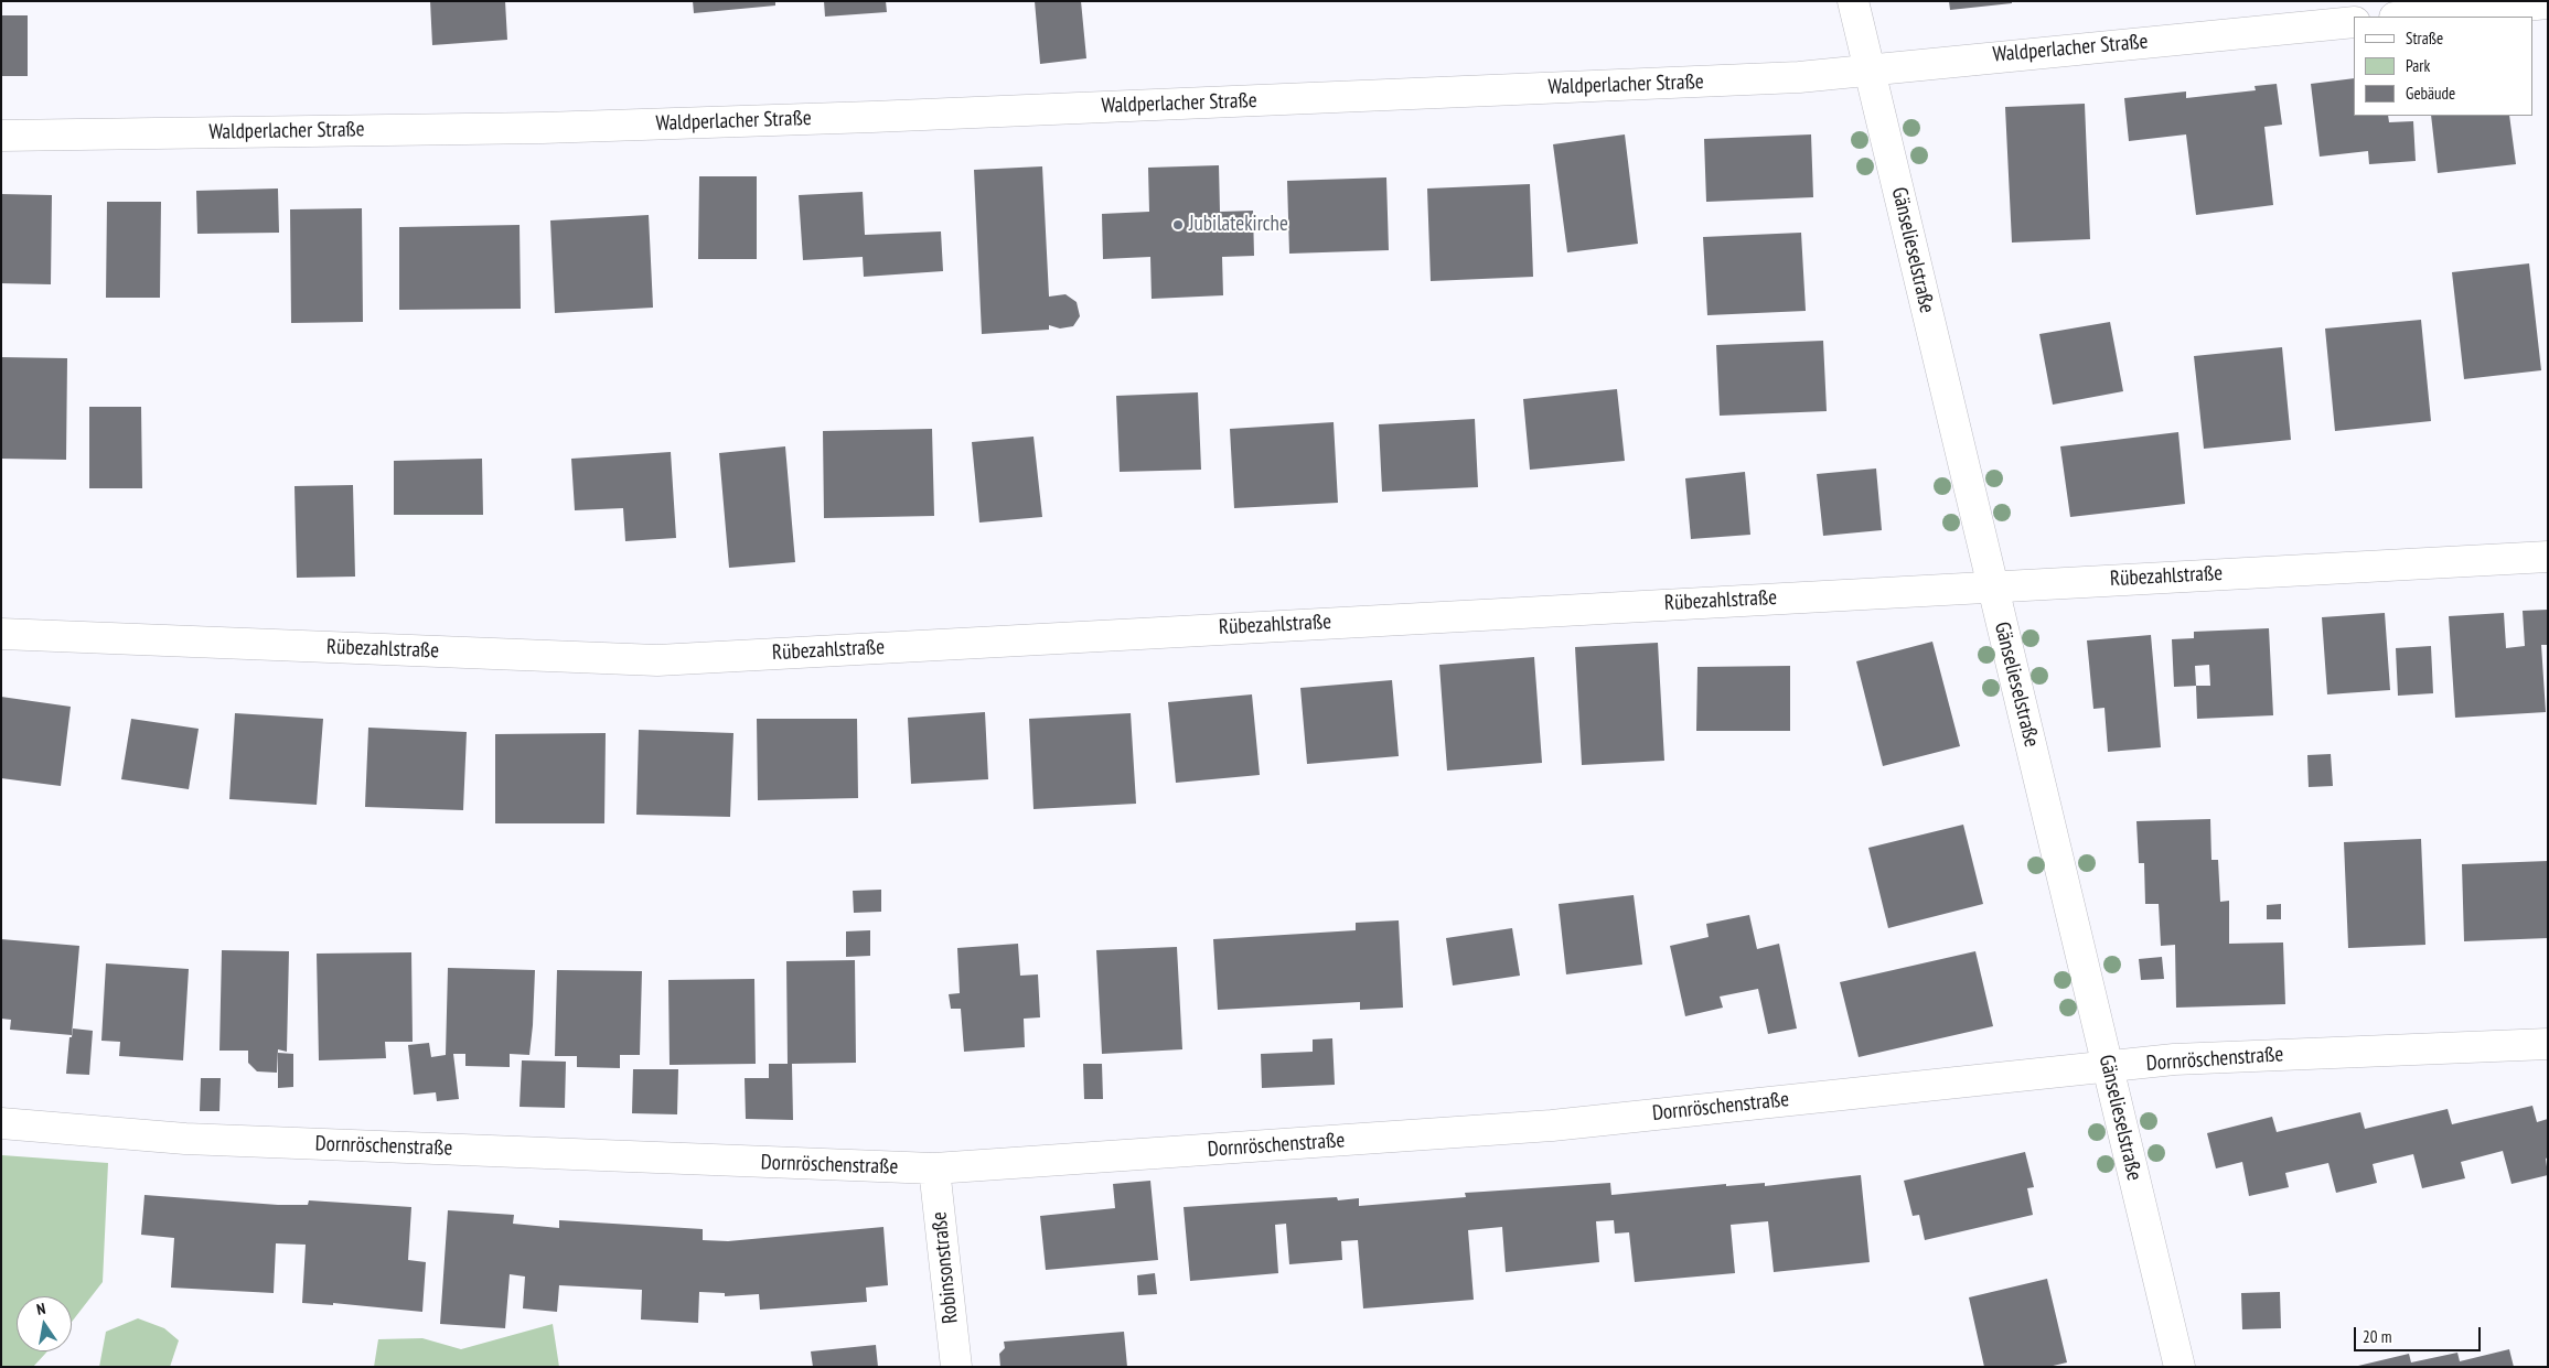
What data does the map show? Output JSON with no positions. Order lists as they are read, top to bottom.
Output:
{
  "streets": {
    "street": [
      "Waldperlacher Straße",
      "Gänselieselstraße",
      "Rübezahlstraße",
      "Dornröschenstraße",
      "Robinsonstraße"
    ]
  },
  "crossings": [
    ["Waldperlacher Straße", "Gänselieselstraße"],
    ["Gänselieselstraße", "Rübezahlstraße"],
    ["Gänselieselstraße", "Dornröschenstraße"],
    ["Dornröschenstraße", "Robinsonstraße"]
  ],
  "places": ["Jubilatekirche"],
  "legend": ["Straße", "Park", "Gebäude"],
  "scale_bar": "20 m",
  "north": "top"
}
